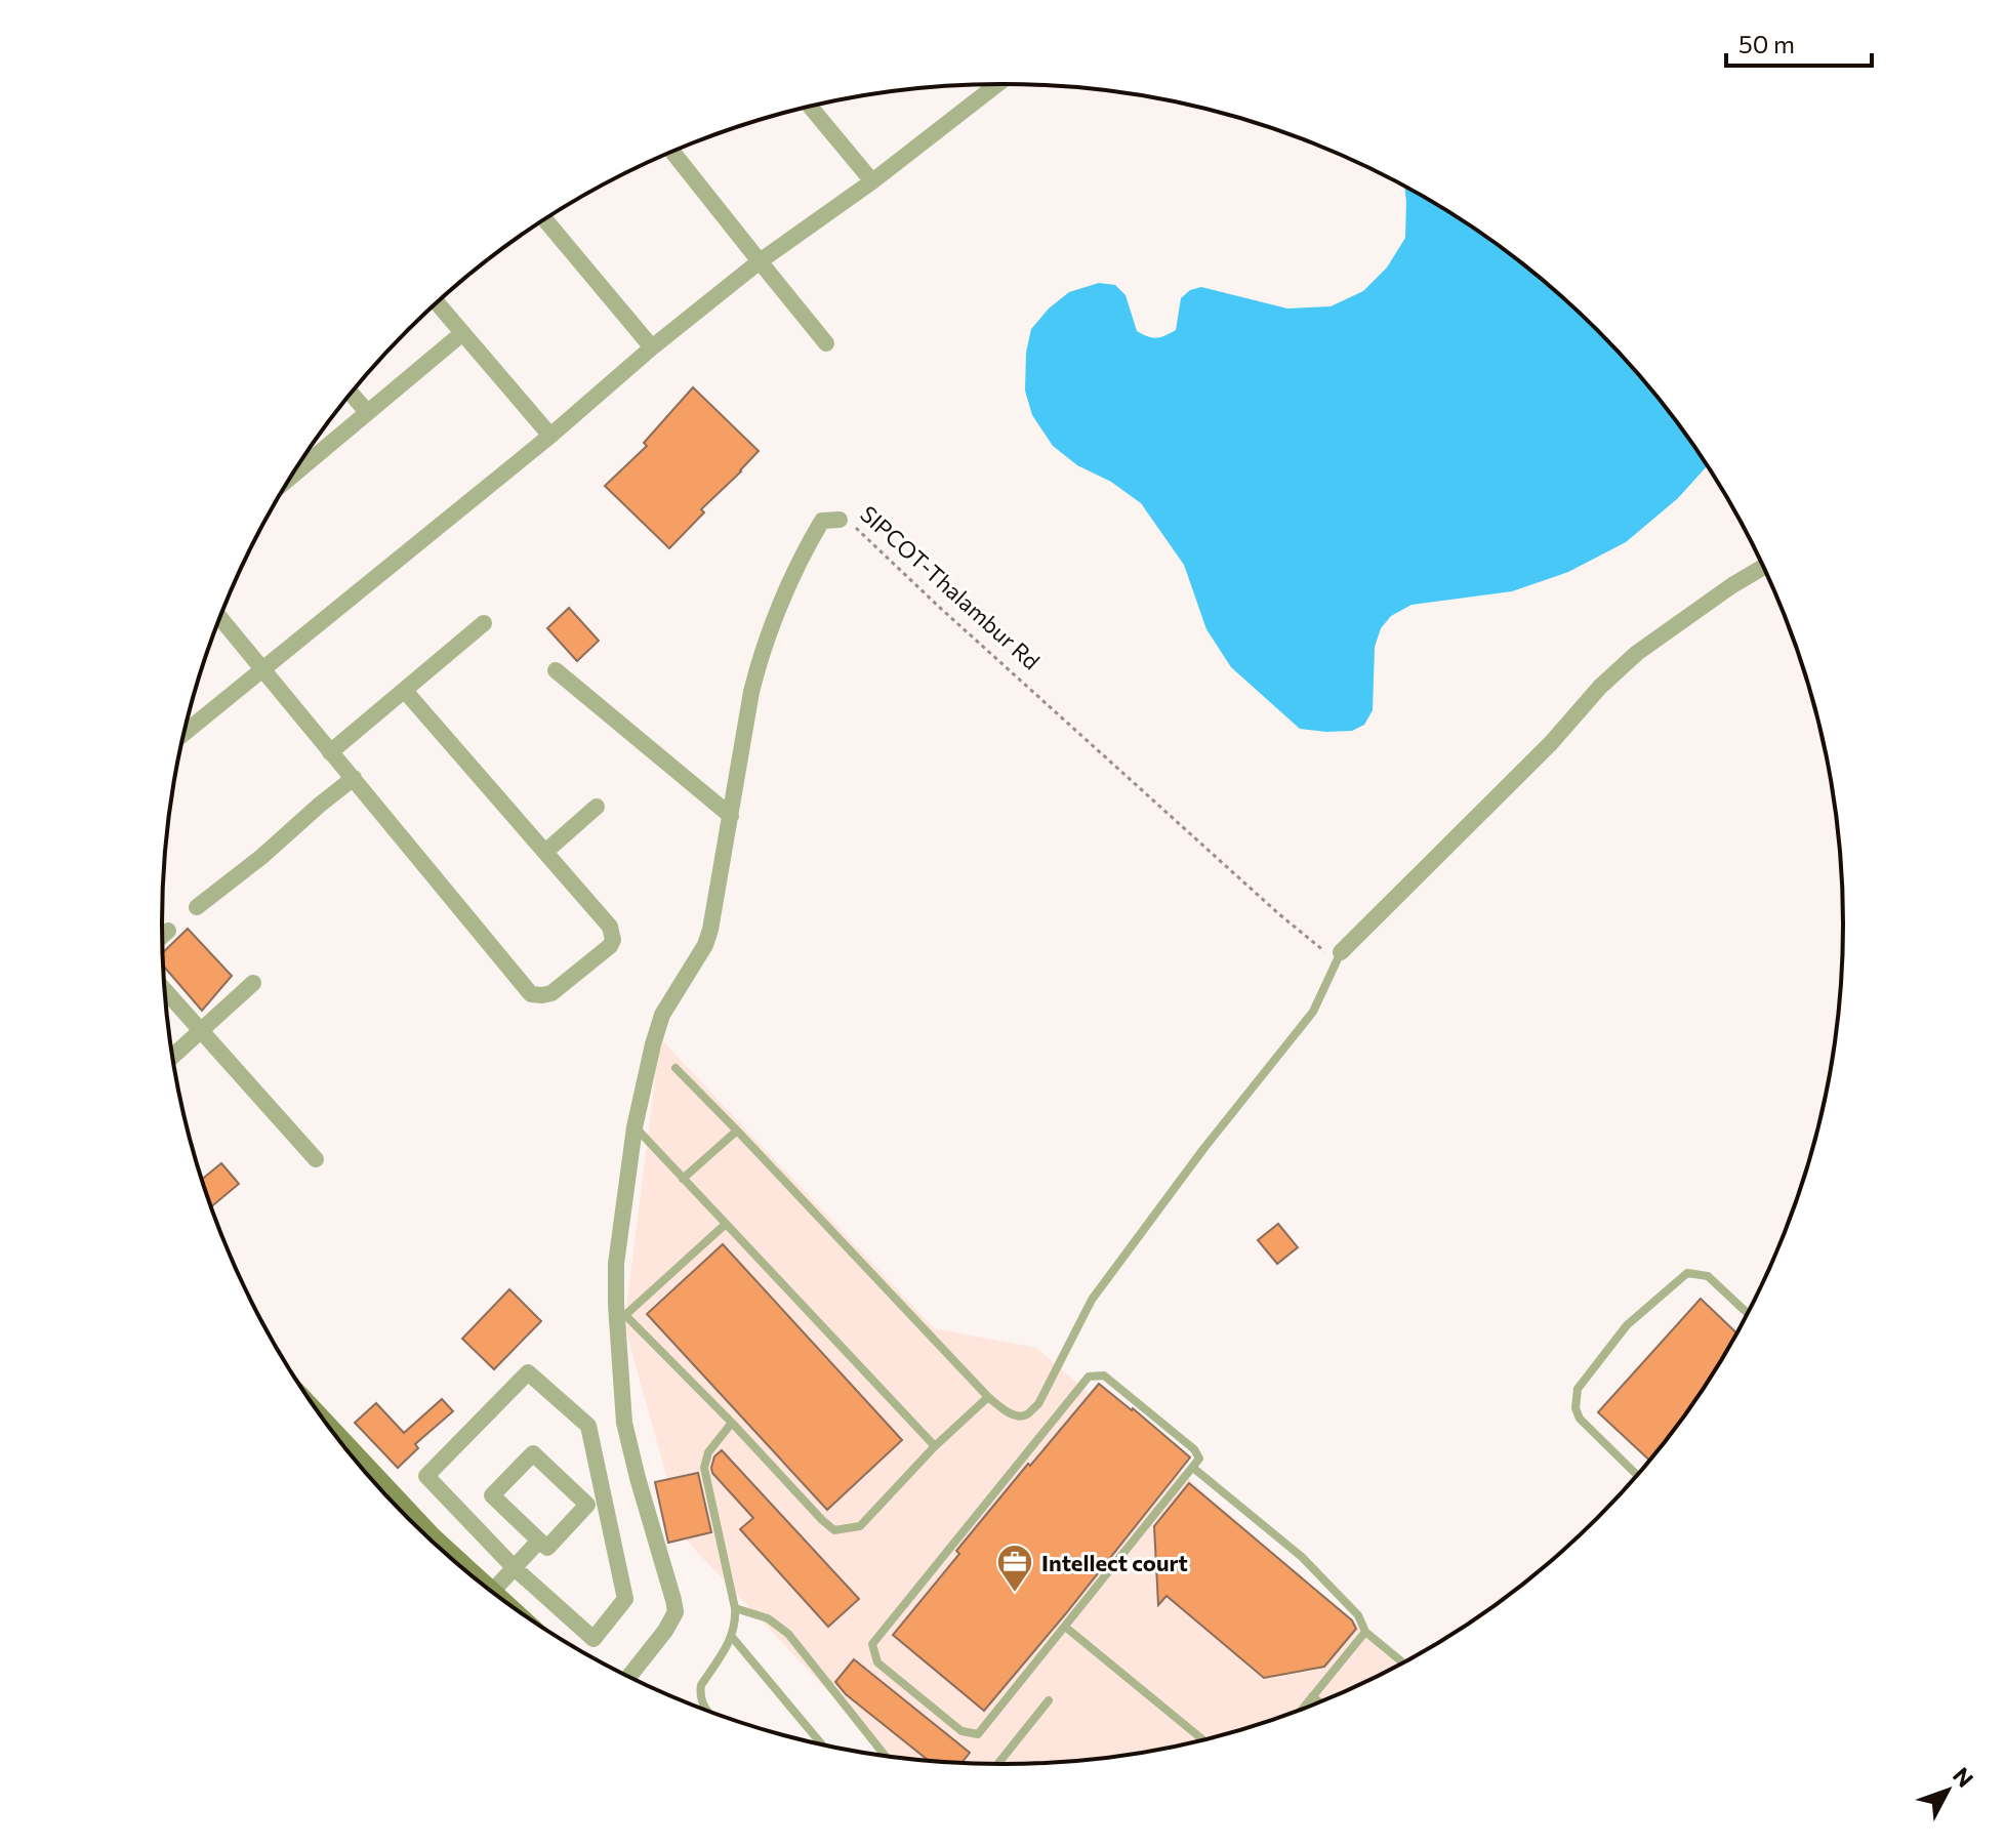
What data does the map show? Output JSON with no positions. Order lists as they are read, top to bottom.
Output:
{
  "streets": {
    "street": ["SIPCOT-Thalambur Rd"]
  },
  "places": {
    "office": ["Intellect court"]
  },
  "scale_bar": "50 m",
  "north": "top right"
}
